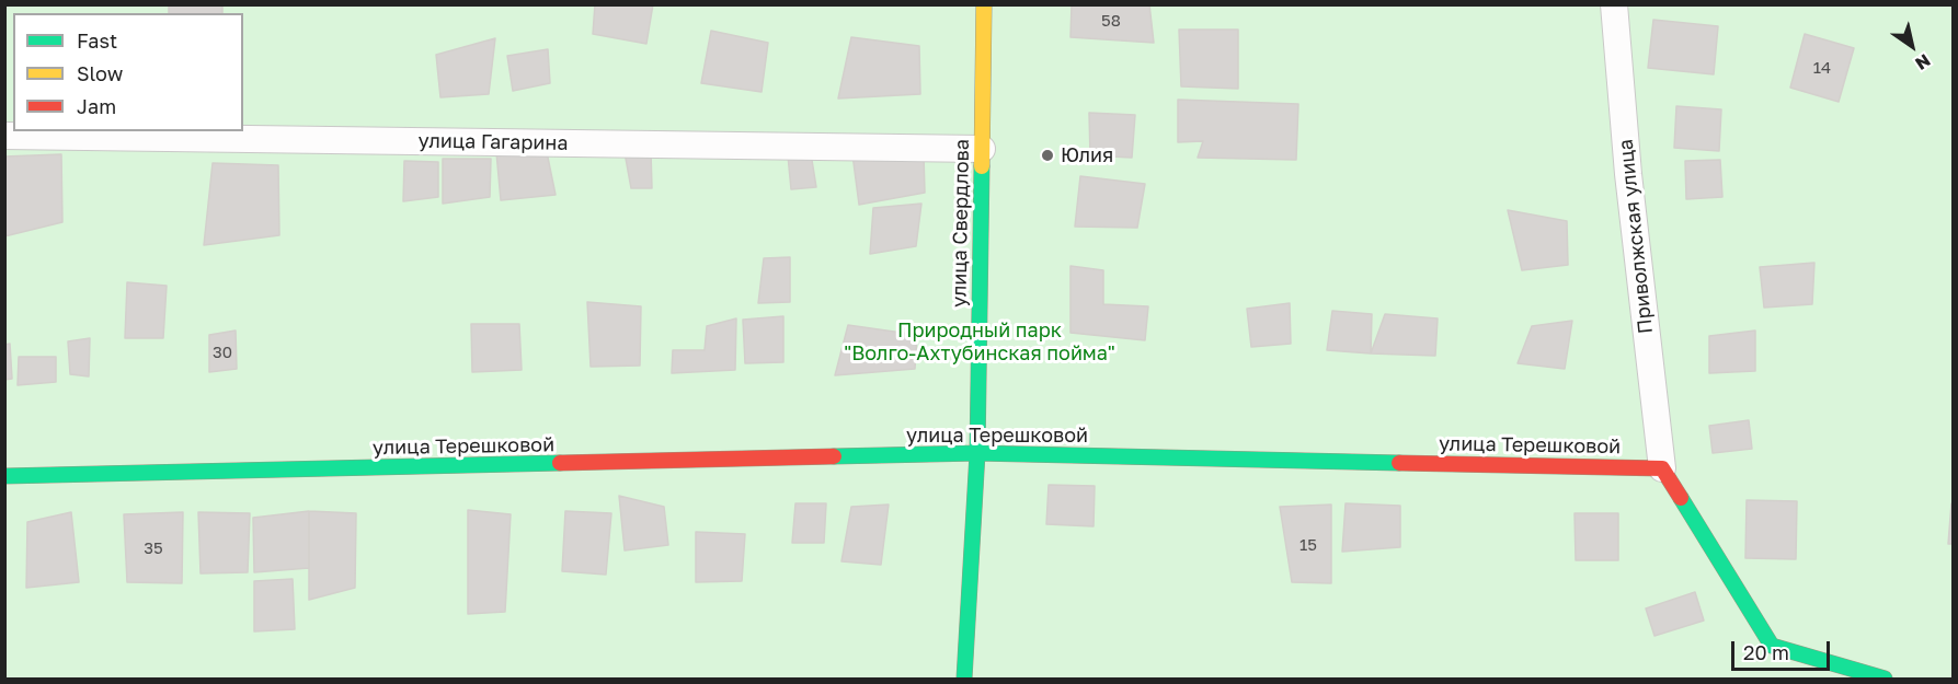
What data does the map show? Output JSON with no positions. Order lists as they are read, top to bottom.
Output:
{
  "streets": {
    "street": [
      "улица Гагарина",
      "улица Свердлова",
      "Приволжская улица",
      "улица Терешковой"
    ]
  },
  "crossings": [
    ["улица Гагарина", "улица Свердлова"],
    ["улица Свердлова", "улица Терешковой"],
    ["Приволжская улица", "улица Терешковой"]
  ],
  "parks": ["Природный парк \"Волго-Ахтубинская пойма\""],
  "places": ["Юлия"],
  "house_numbers": [
    "58",
    "14",
    "30",
    "15",
    "35"
  ],
  "legend": ["Fast", "Slow", "Jam"],
  "scale_bar": "20 m",
  "north": "bottom right"
}
